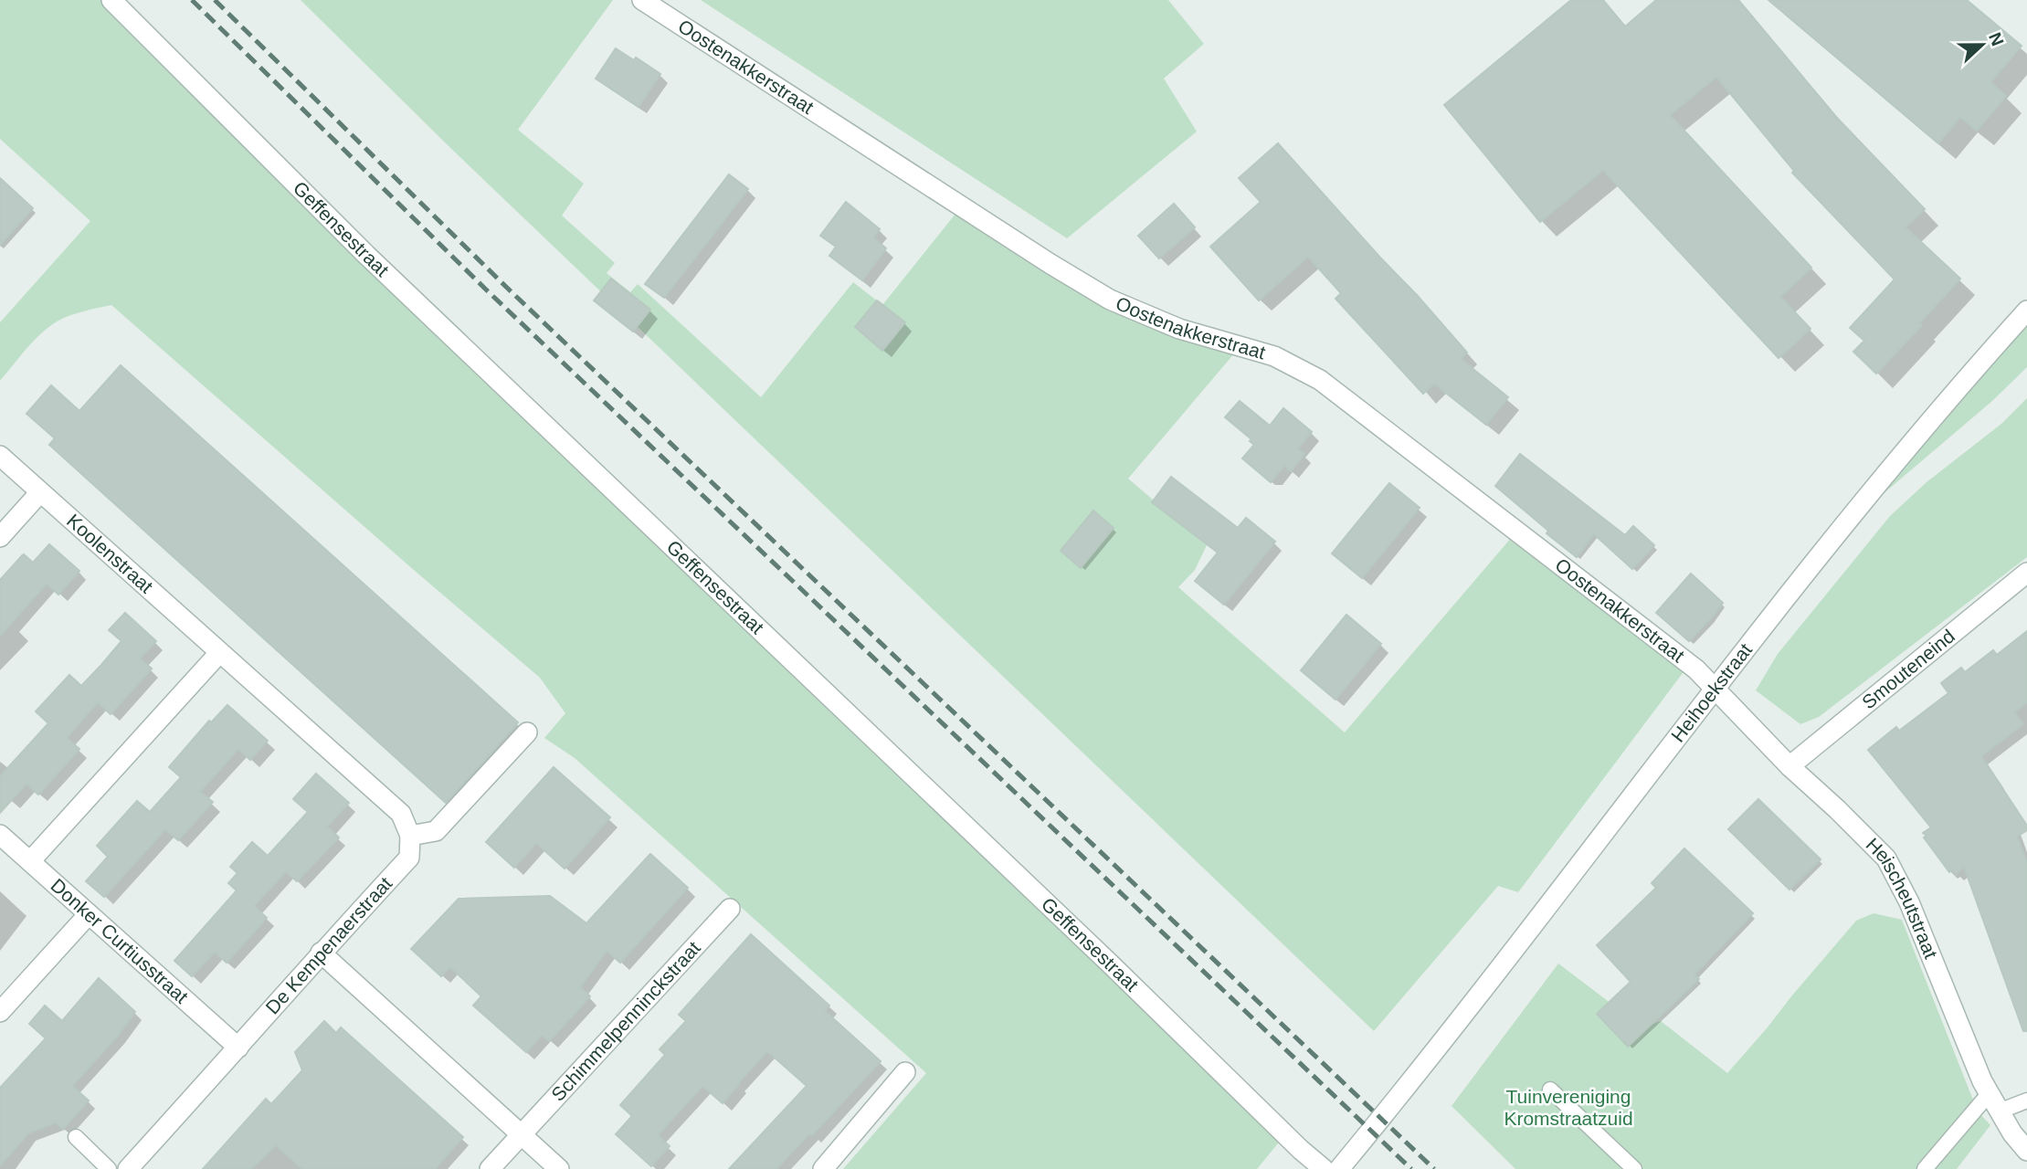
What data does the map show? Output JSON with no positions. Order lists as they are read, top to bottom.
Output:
{
  "streets": {
    "street": [
      "Oostenakkerstraat",
      "Geffensestraat",
      "Koolenstraat",
      "Smouteneind",
      "Heihoekstraat",
      "Heischeutstraat",
      "Donker Curtiusstraat",
      "De Kempenaerstraat",
      "Schimmelpenninckstraat"
    ]
  },
  "crossings": [
    ["Oostenakkerstraat", "Heihoekstraat"],
    ["Oostenakkerstraat", "Heischeutstraat"],
    ["Koolenstraat", "De Kempenaerstraat"],
    ["Smouteneind", "Heischeutstraat"],
    ["Heihoekstraat", "Heischeutstraat"],
    ["Donker Curtiusstraat", "De Kempenaerstraat"]
  ],
  "parks": ["Tuinvereniging Kromstraatzuid"],
  "north": "right"
}
